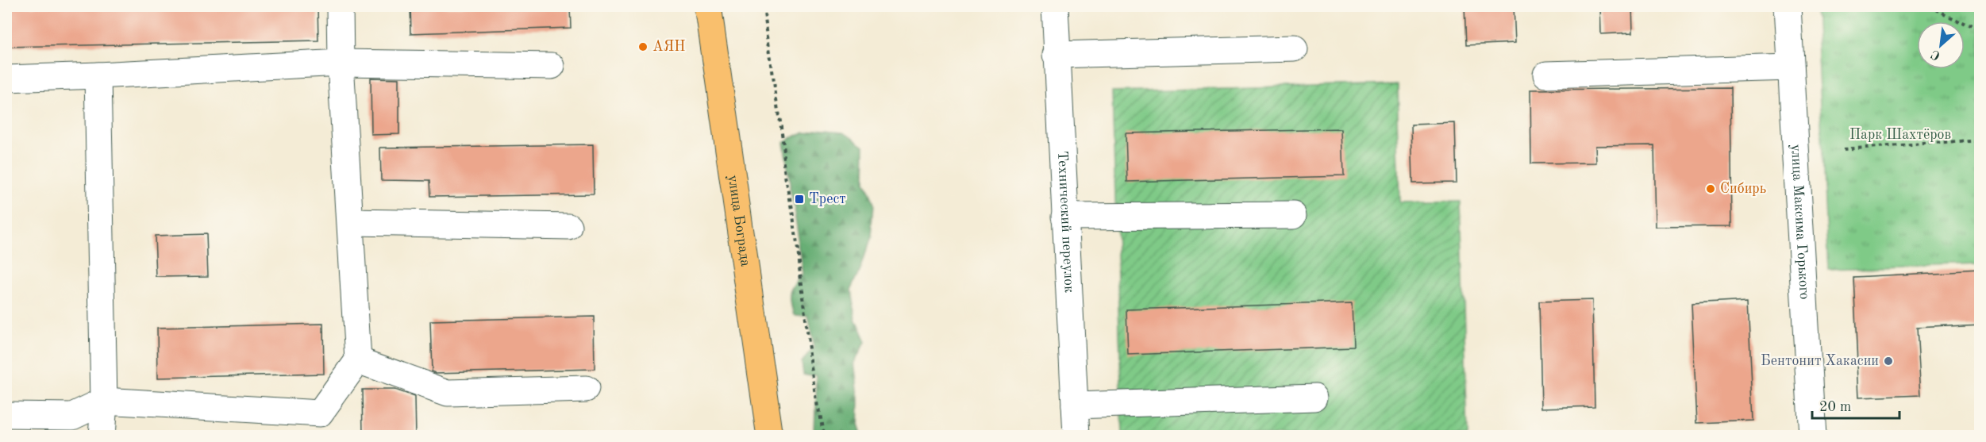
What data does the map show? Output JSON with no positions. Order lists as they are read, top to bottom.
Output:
{
  "streets": {
    "main road": ["улица Бограда"],
    "street": ["Технический переулок", "улица Максима Горького"]
  },
  "parks": ["Парк Шахтёров"],
  "places": {
    "other": ["АЯН", "Сибирь", "Бентонит Хакасии"],
    "transit": ["Трест"]
  },
  "scale_bar": "20 m",
  "north": "bottom left"
}
